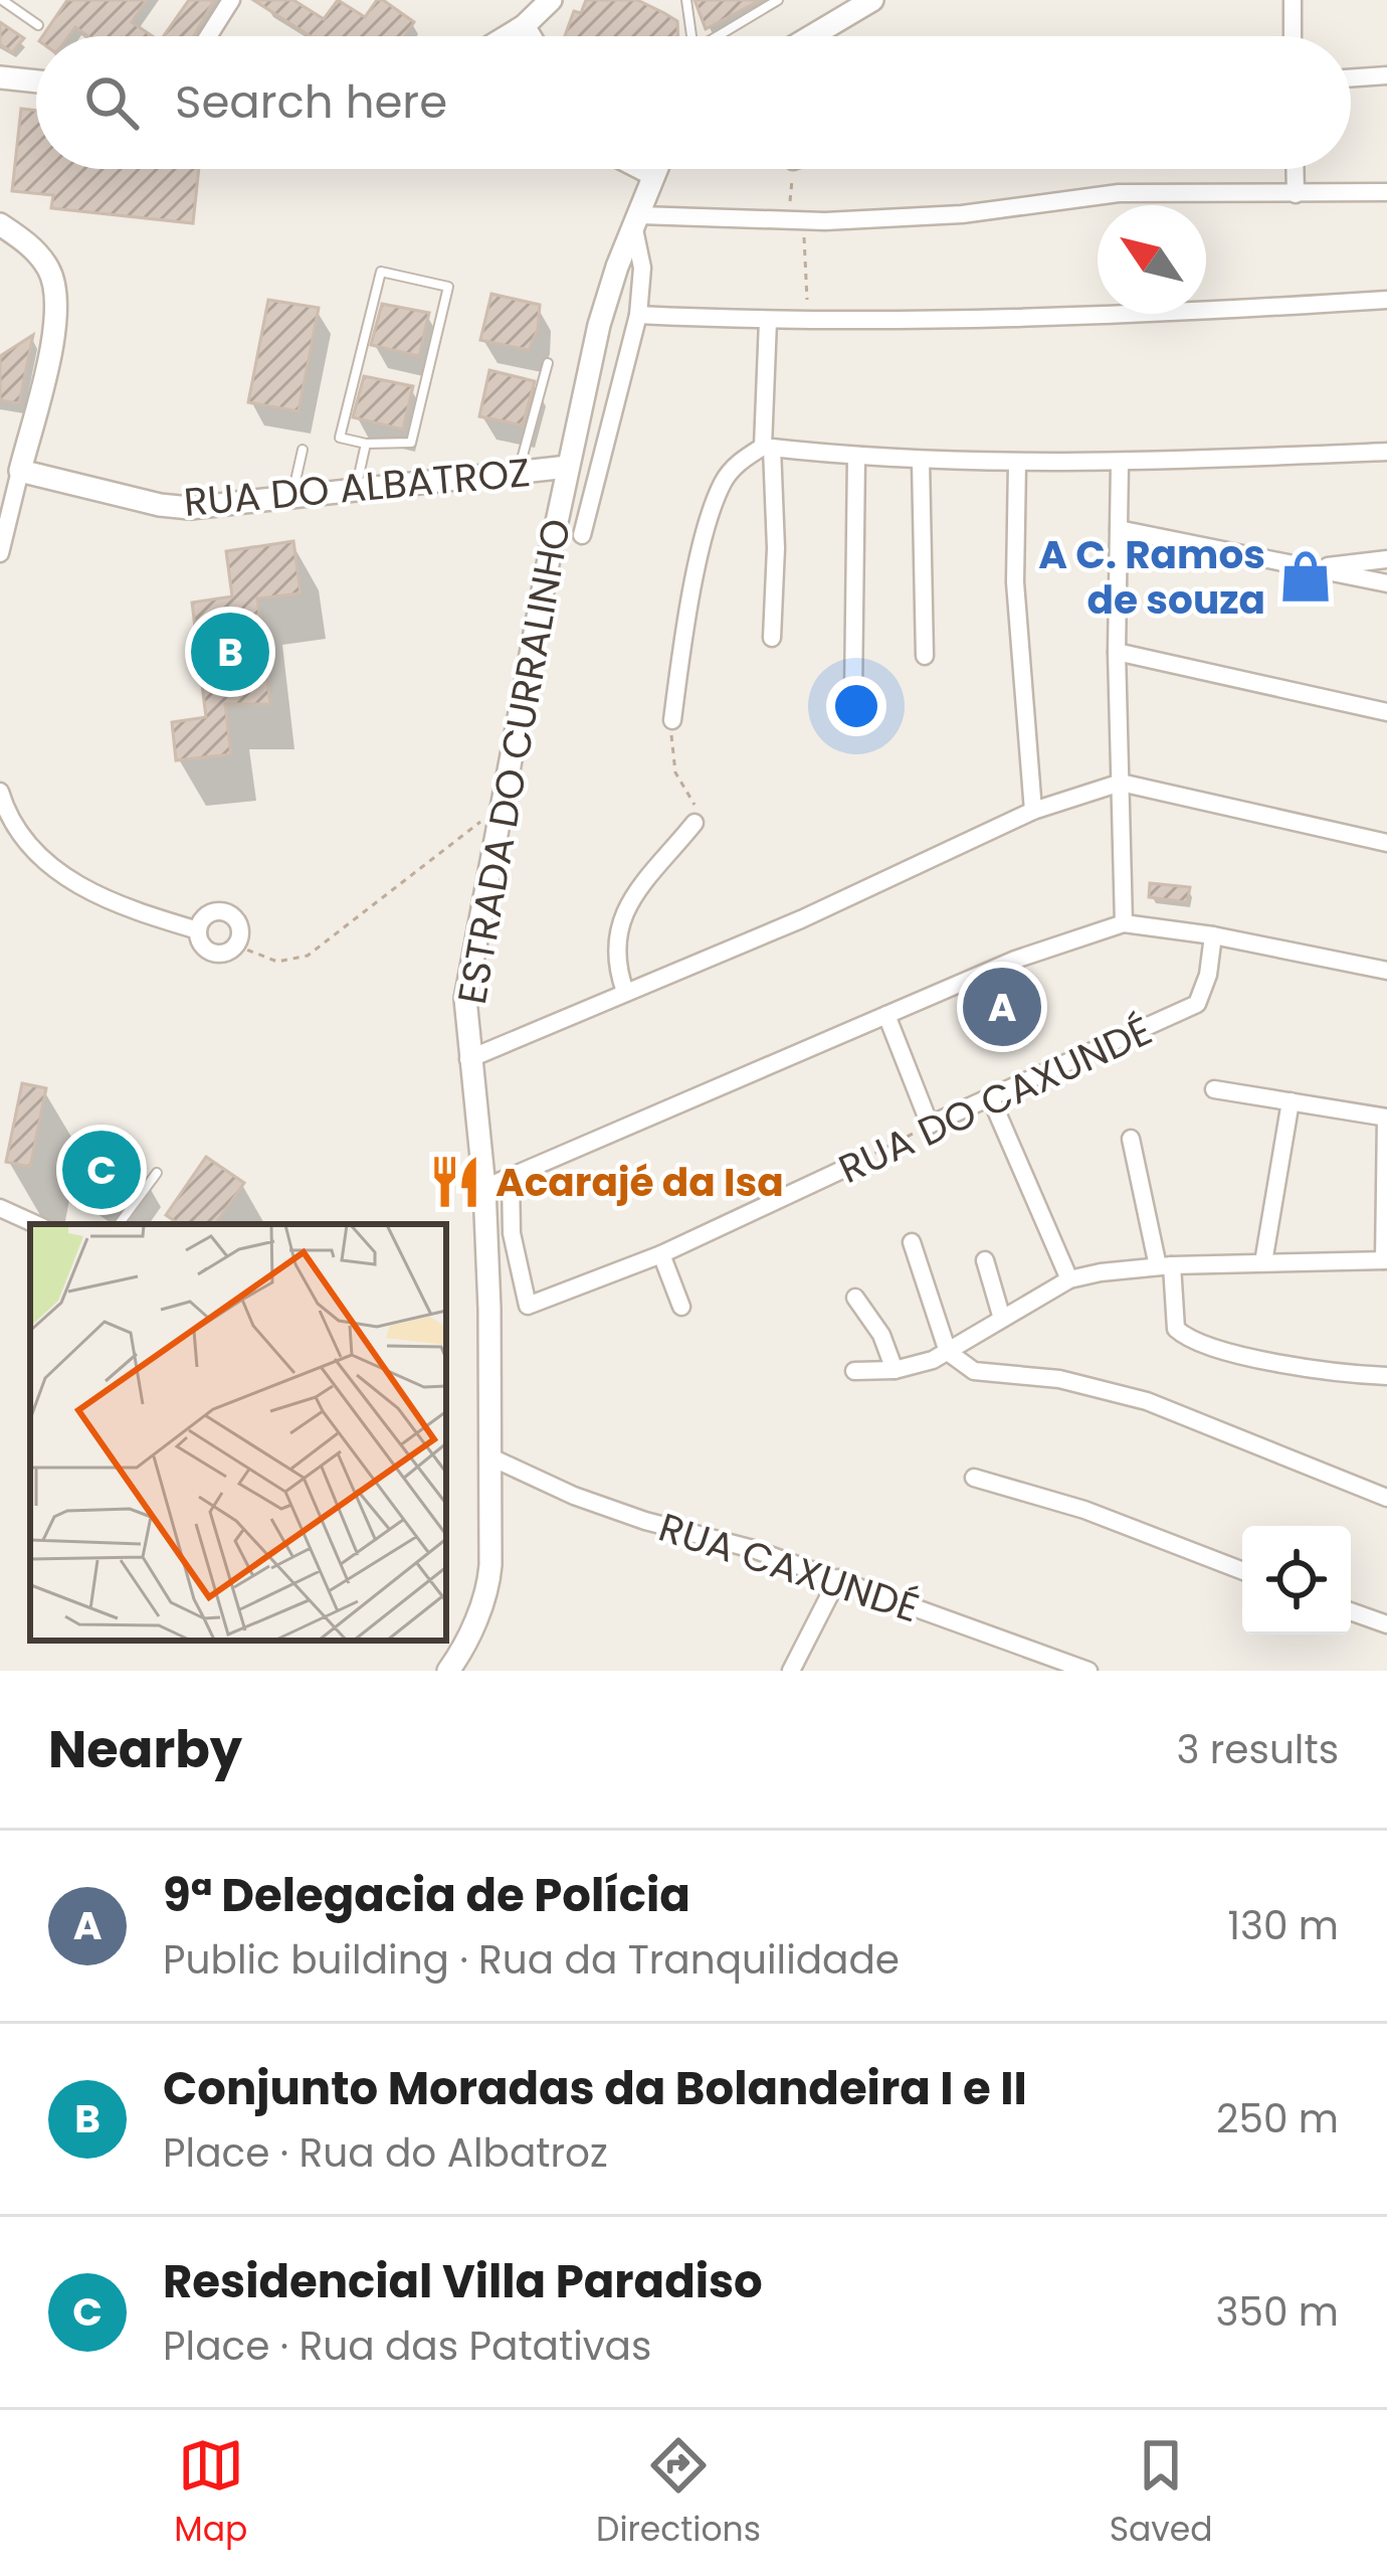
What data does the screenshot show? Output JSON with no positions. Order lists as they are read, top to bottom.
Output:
{
  "streets": {
    "street": [
      "RUA DO ALBATROZ",
      "ESTRADA DO CURRALINHO",
      "RUA DO CAXUNDÉ",
      "RUA CAXUNDÉ"
    ]
  },
  "crossings": [
    ["RUA DO ALBATROZ", "ESTRADA DO CURRALINHO"],
    ["ESTRADA DO CURRALINHO", "RUA CAXUNDÉ"]
  ],
  "places": {
    "shop": ["A C. Ramos de souza"],
    "restaurant": ["Acarajé da Isa"]
  },
  "north": "top left",
  "page": {
    "search": "Search here",
    "pins": ["B", "A", "C"],
    "heading": ["Nearby", "3 results"],
    "list": [
      {
        "mark": "A",
        "name": "9ª Delegacia de Polícia",
        "note": "Public building · Rua da Tranquilidade",
        "value": "130 m"
      },
      {
        "mark": "B",
        "name": "Conjunto Moradas da Bolandeira I e II",
        "note": "Place · Rua do Albatroz",
        "value": "250 m"
      },
      {
        "mark": "C",
        "name": "Residencial Villa Paradiso",
        "note": "Place · Rua das Patativas",
        "value": "350 m"
      }
    ],
    "nav": ["Map", "Directions", "Saved"]
  }
}
